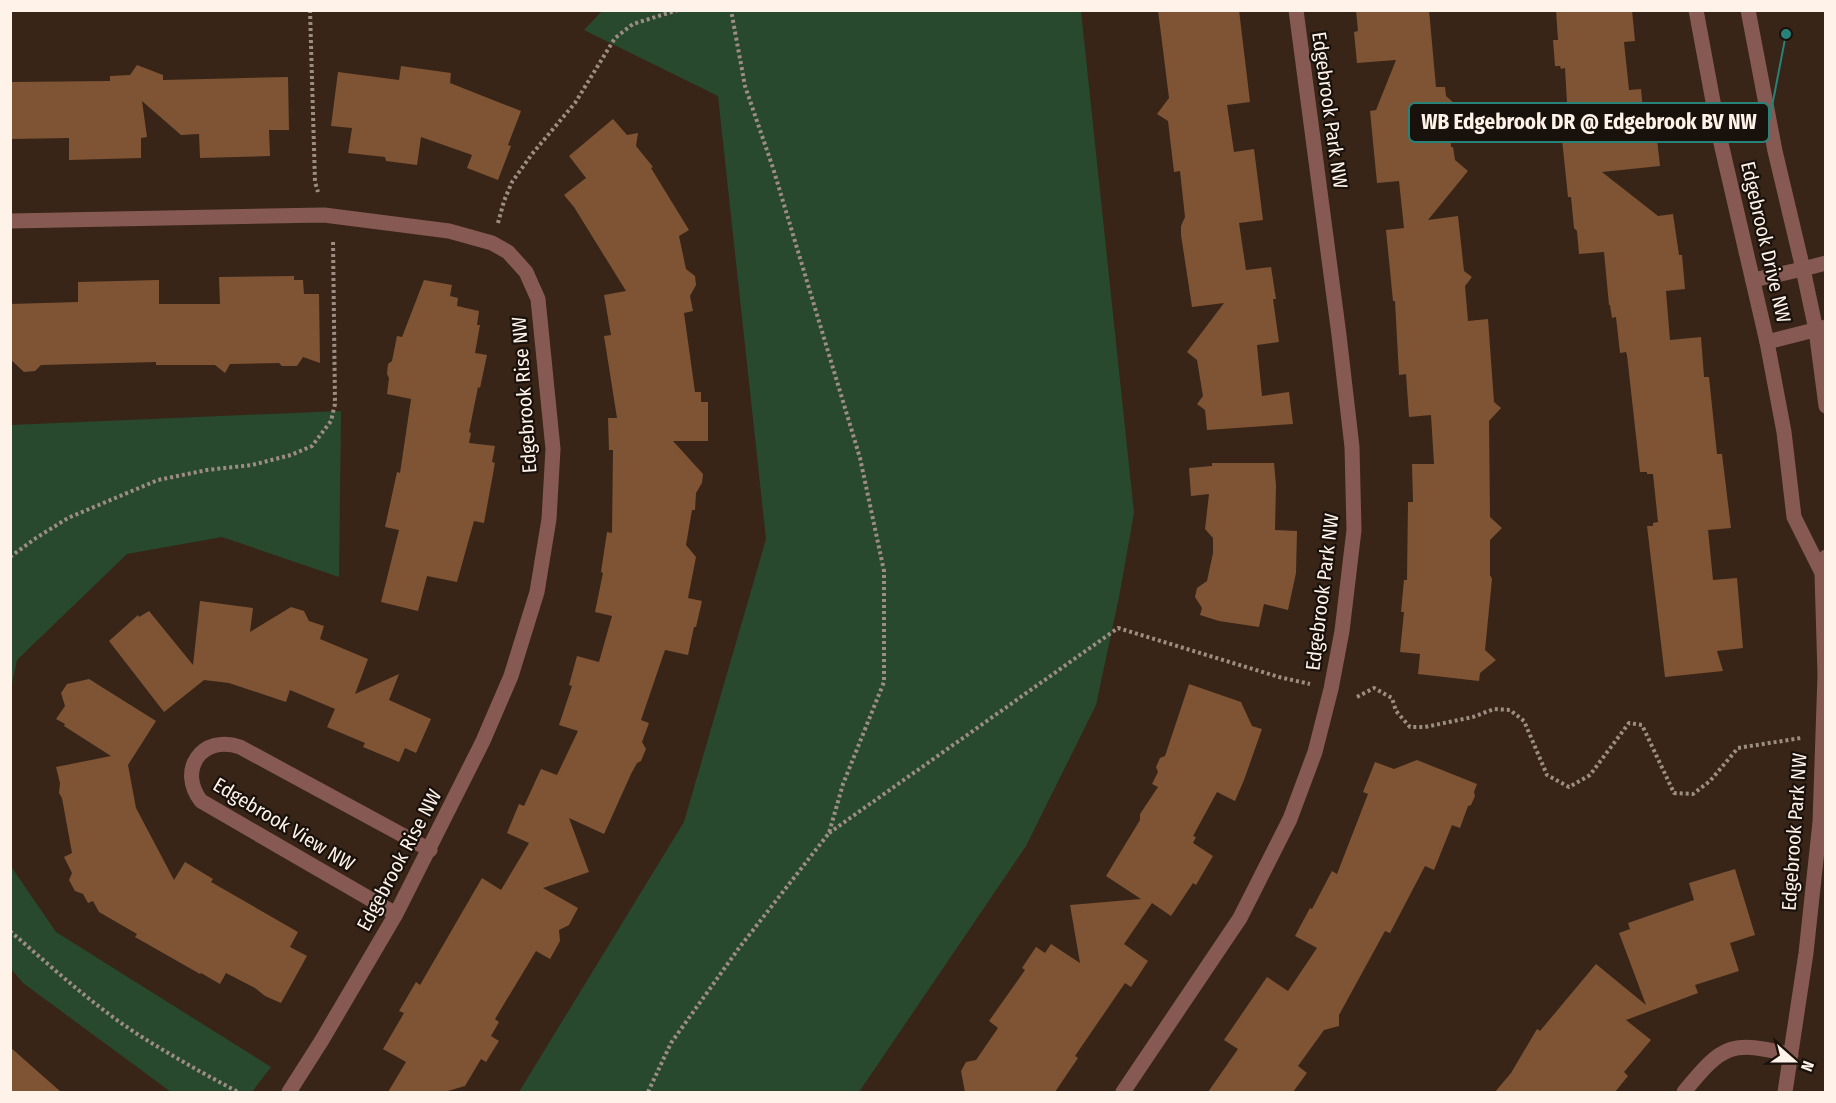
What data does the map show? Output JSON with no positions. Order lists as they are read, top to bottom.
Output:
{
  "streets": {
    "street": [
      "Edgebrook Park NW",
      "Edgebrook Drive NW",
      "Edgebrook Rise NW",
      "Edgebrook View NW"
    ]
  },
  "crossings": [
    ["Edgebrook Park NW", "Edgebrook Drive NW"],
    ["Edgebrook Rise NW", "Edgebrook View NW"]
  ],
  "places": ["WB Edgebrook DR @ Edgebrook BV NW"],
  "north": "right"
}
